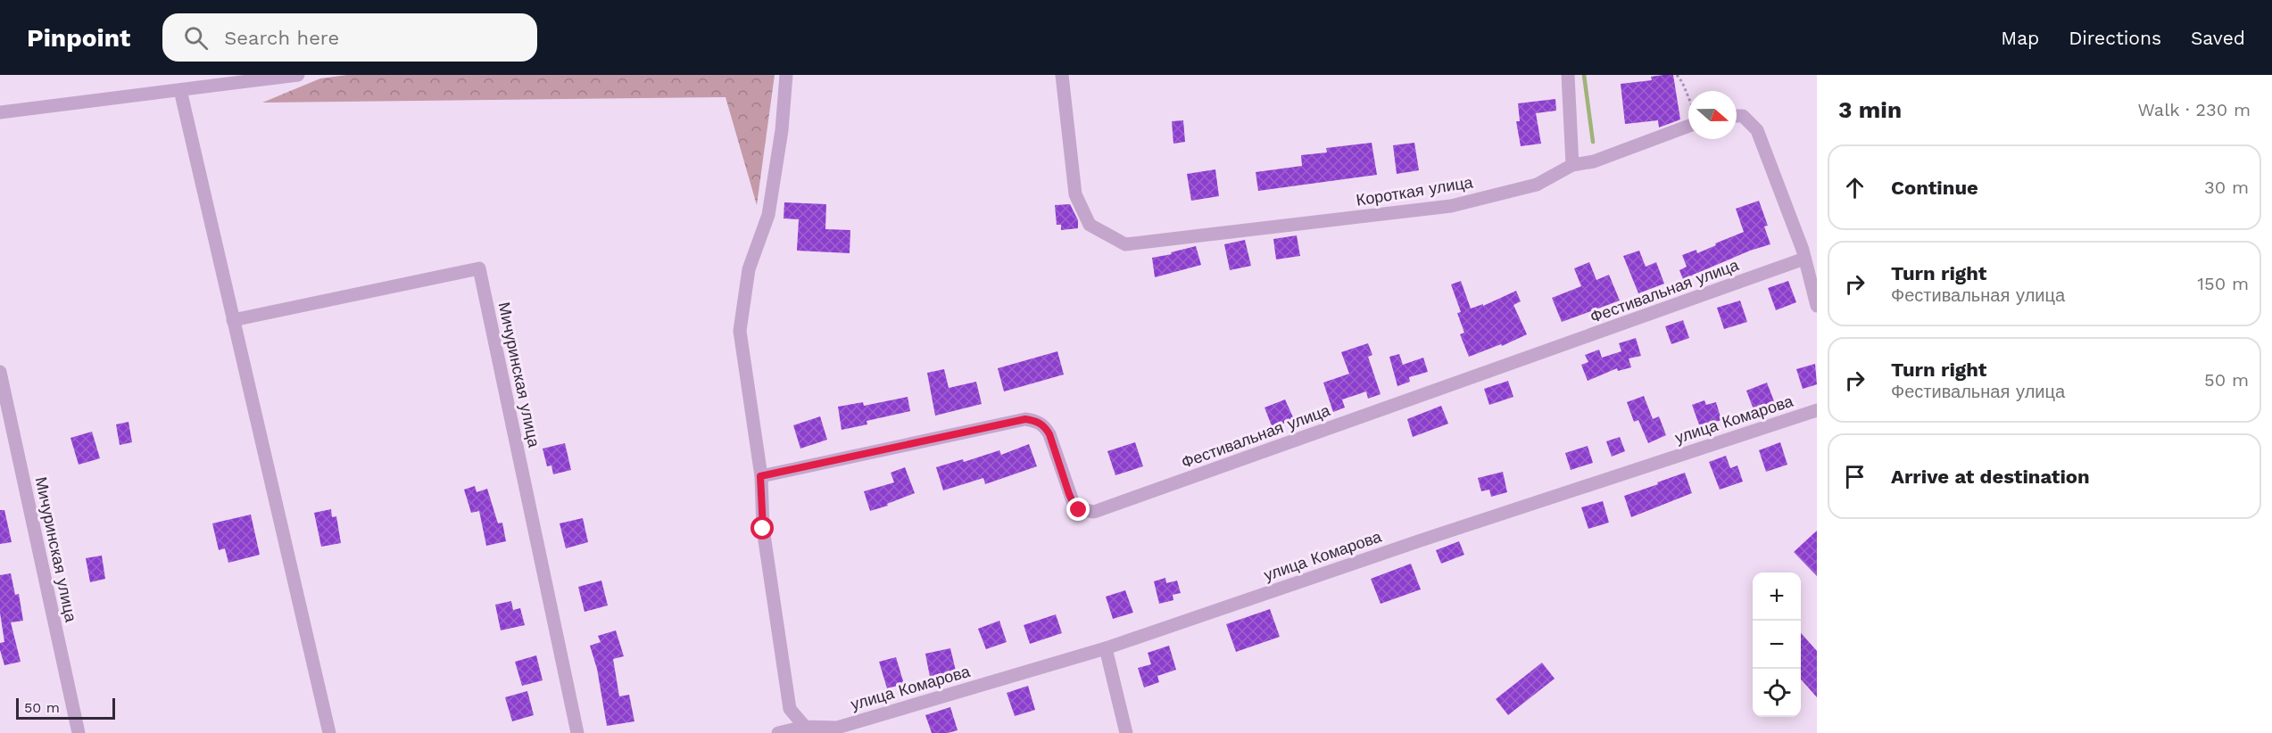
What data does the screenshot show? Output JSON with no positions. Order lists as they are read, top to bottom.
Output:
{
  "streets": {
    "street": [
      "Короткая улица",
      "Фестивальная улица",
      "Мичуринская улица",
      "улица Комарова"
    ]
  },
  "scale_bar": "50 m",
  "north": "right",
  "page": {
    "header": "Pinpoint",
    "search": "Search here",
    "nav": ["Map", "Directions", "Saved"],
    "heading": ["3 min", "Walk · 230 m"],
    "list": [
      ["Continue", "30 m"],
      ["Turn right", "Фестивальная улица", "150 m"],
      ["Turn right", "Фестивальная улица", "50 m"],
      "Arrive at destination"
    ],
    "map_buttons": ["+", "−"],
    "scale": "50 m"
  }
}
